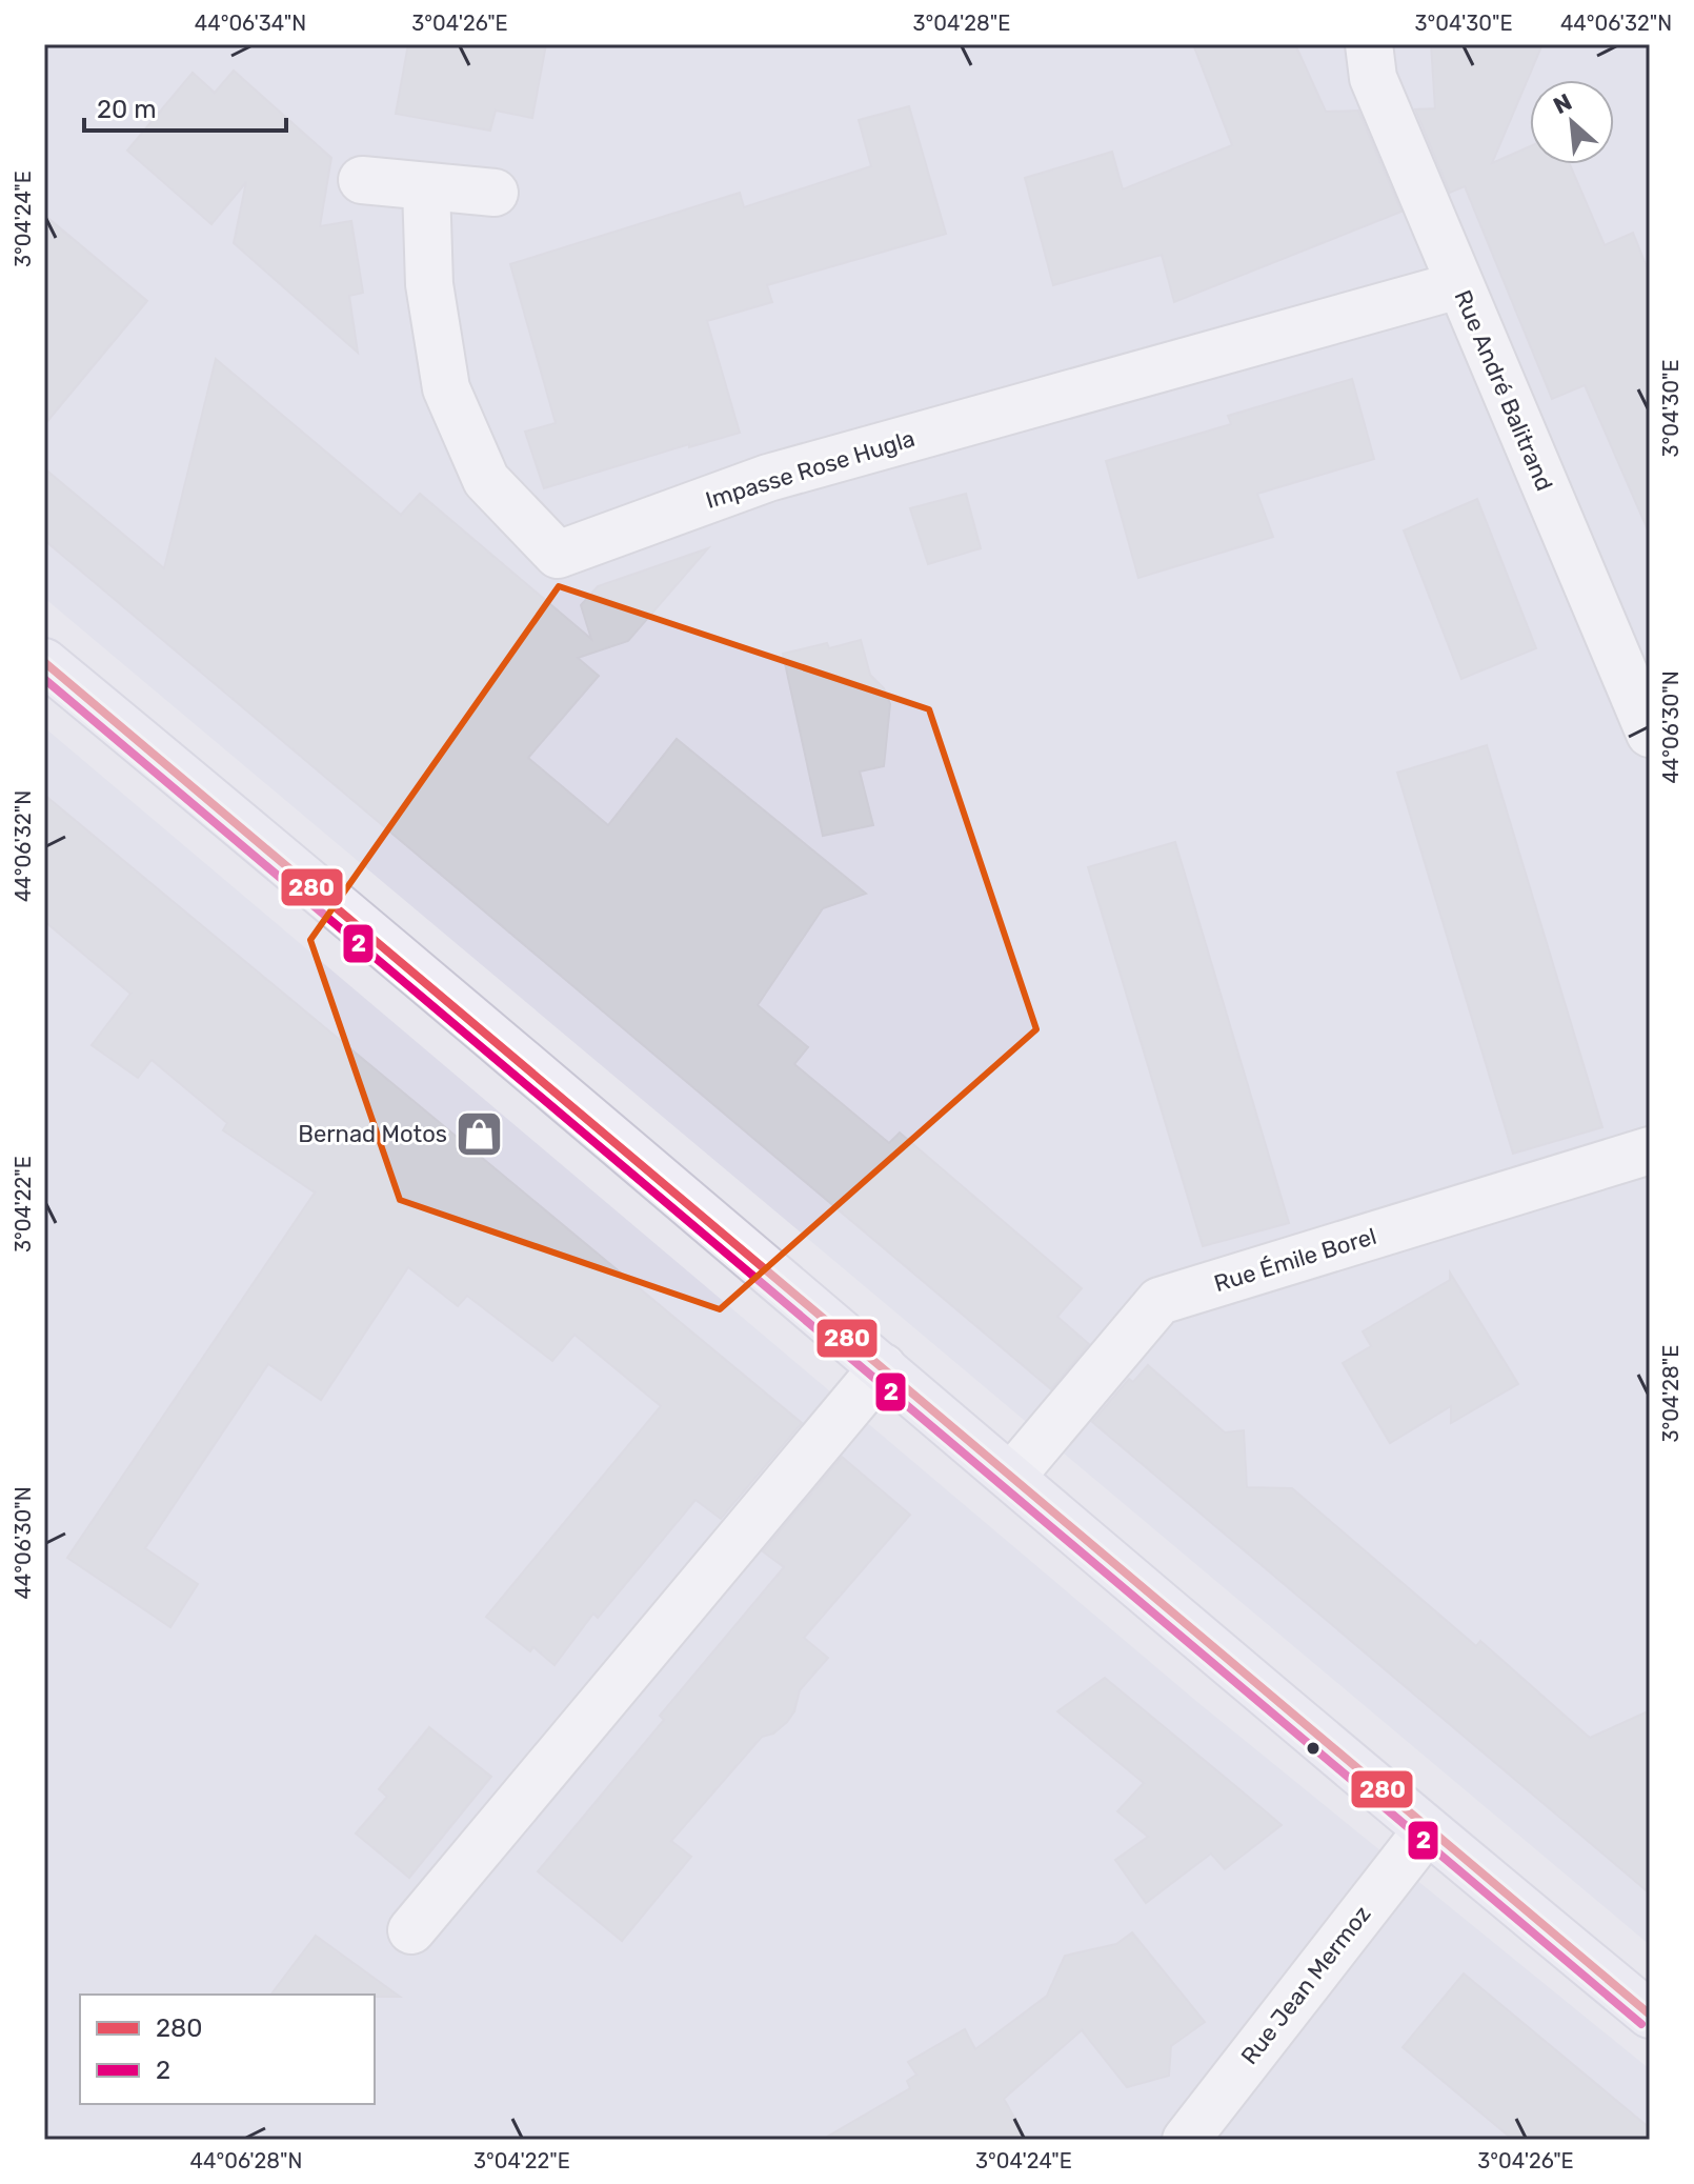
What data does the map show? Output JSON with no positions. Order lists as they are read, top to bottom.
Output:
{
  "streets": {
    "street": [
      "Rue André Balitrand",
      "Impasse Rose Hugla",
      "Rue Émile Borel",
      "Rue Jean Mermoz"
    ]
  },
  "crossings": [
    ["Rue André Balitrand", "Impasse Rose Hugla"]
  ],
  "places": {
    "shop": ["Bernad Motos"]
  },
  "lines": ["transit line 280", "transit line 2"],
  "legend": ["280", "2"],
  "scale_bar": "20 m",
  "north": "top left",
  "coordinates": [
    "44°06'34\"N",
    "3°04'26\"E",
    "3°04'28\"E",
    "3°04'30\"E",
    "44°06'32\"N",
    "3°04'24\"E",
    "44°06'30\"N",
    "3°04'22\"E",
    "44°06'28\"N"
  ]
}
